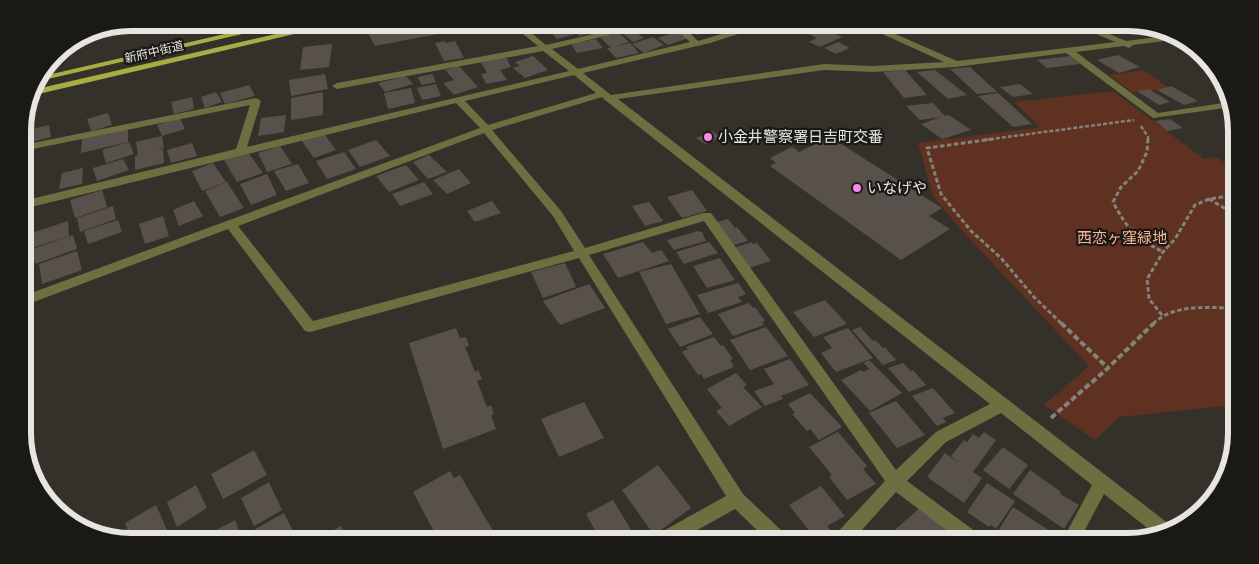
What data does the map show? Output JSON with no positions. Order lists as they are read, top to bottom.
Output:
{
  "streets": {
    "main road": ["新府中街道"]
  },
  "parks": ["西恋ヶ窪緑地"],
  "places": ["小金井警察署日吉町交番", "いなげや"]
}
